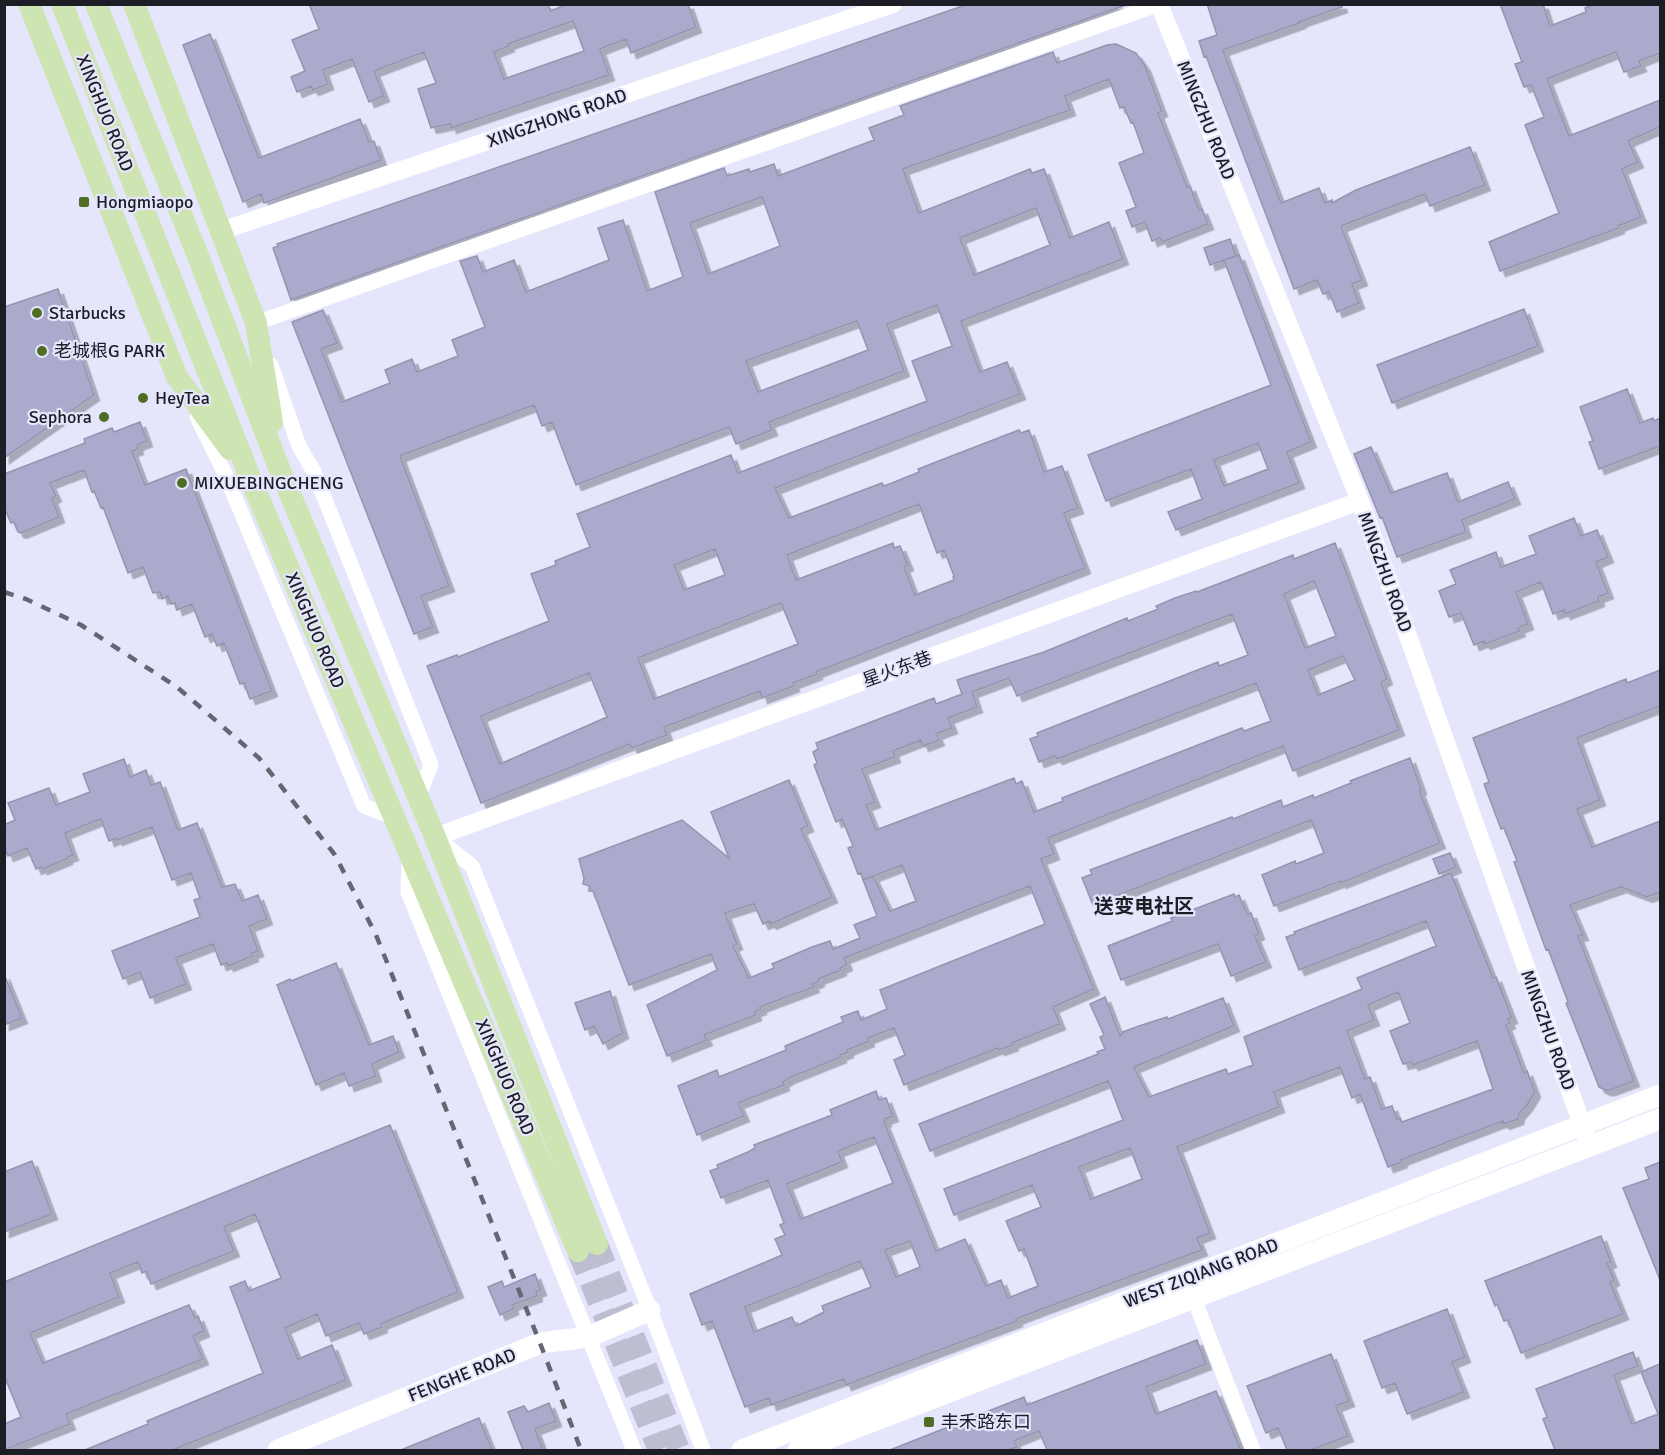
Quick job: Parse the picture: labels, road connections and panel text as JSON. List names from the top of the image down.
{
  "streets": {
    "main road": ["XINGHUO ROAD", "WEST ZIQIANG ROAD", "FENGHE ROAD"],
    "street": ["XINGZHONG ROAD", "MINGZHU ROAD", "星火东巷"]
  },
  "crossings": [
    ["XINGHUO ROAD", "星火东巷"],
    ["MINGZHU ROAD", "星火东巷"],
    ["MINGZHU ROAD", "WEST ZIQIANG ROAD"]
  ],
  "districts": ["送变电社区"],
  "places": {
    "transit": ["Hongmiaopo", "丰禾路东口"],
    "other": [
      "Starbucks",
      "老城根G PARK",
      "HeyTea",
      "Sephora",
      "MIXUEBINGCHENG"
    ]
  }
}
